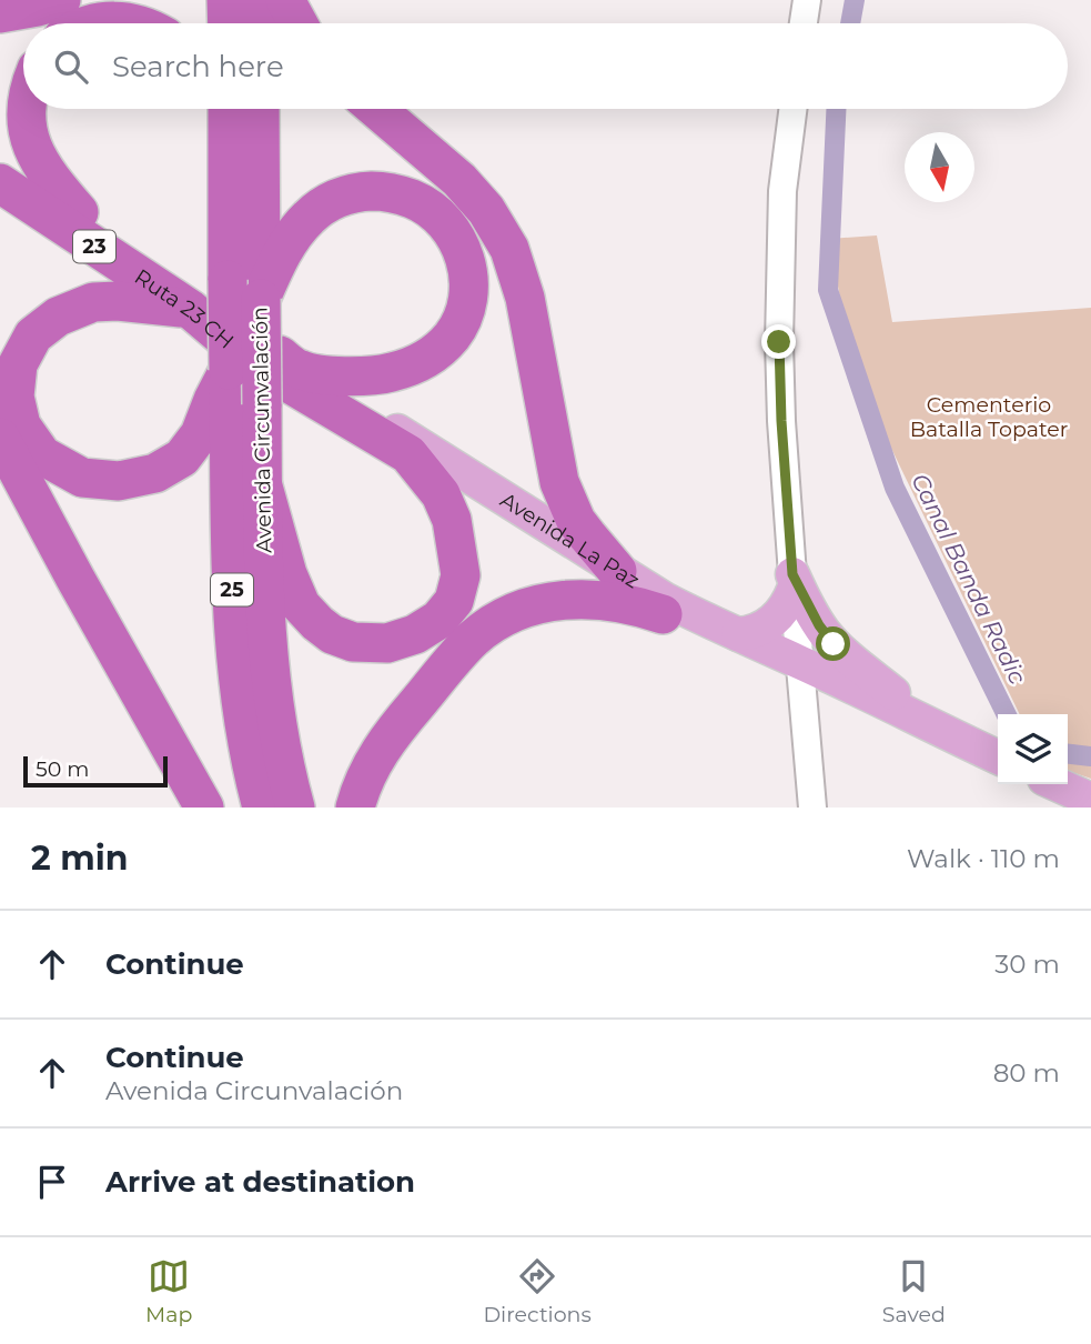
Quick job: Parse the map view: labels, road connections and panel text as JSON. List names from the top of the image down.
{
  "streets": {
    "highway": [
      "23",
      "Ruta 23 CH",
      "Avenida Circunvalación",
      "Avenida La Paz",
      "25"
    ]
  },
  "crossings": [
    ["Ruta 23 CH", "Avenida Circunvalación"],
    ["Ruta 23 CH", "Avenida La Paz"],
    ["Avenida Circunvalación", "Avenida La Paz"]
  ],
  "water": ["Canal Banda Radic"],
  "parks": ["Cementerio Batalla Topater"],
  "scale_bar": "50 m",
  "north": "bottom",
  "page": {
    "search": "Search here",
    "scale": "50 m",
    "heading": ["2 min", "Walk · 110 m"],
    "list": [
      ["Continue", "30 m"],
      ["Continue", "Avenida Circunvalación", "80 m"],
      "Arrive at destination"
    ],
    "nav": ["Map", "Directions", "Saved"]
  }
}
